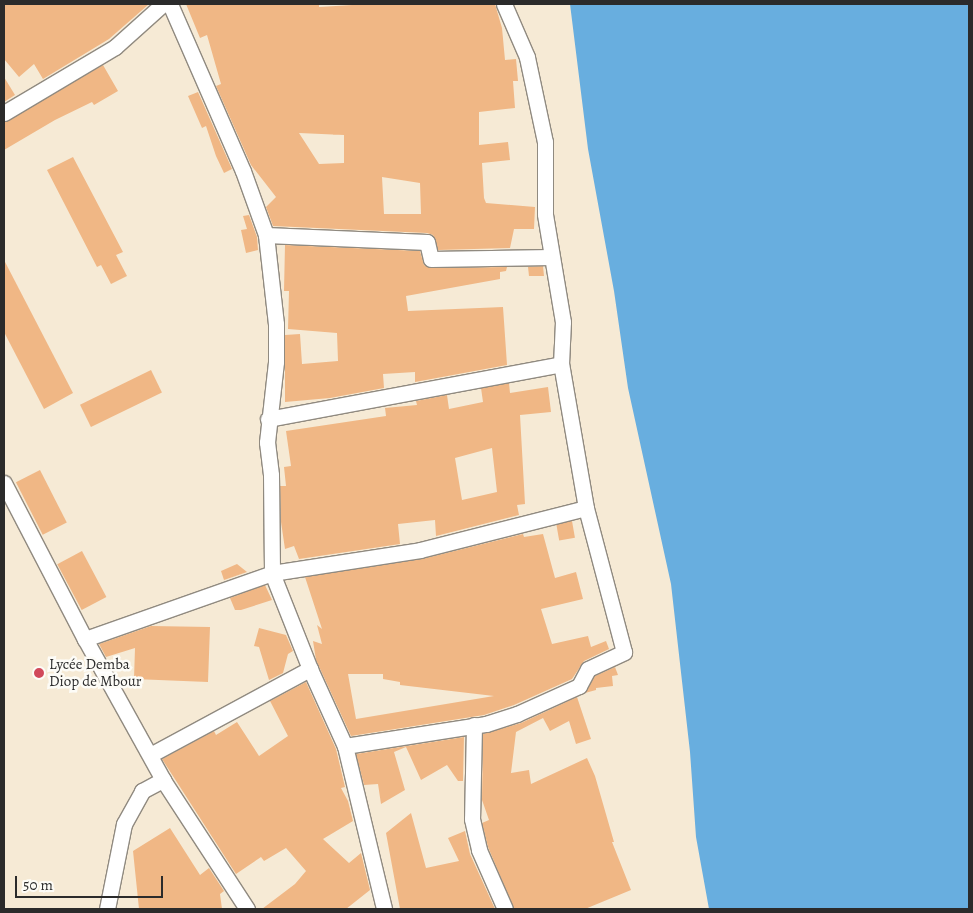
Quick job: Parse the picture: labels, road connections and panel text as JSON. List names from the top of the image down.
{
  "places": ["Lycée Demba Diop de Mbour"],
  "scale_bar": "50 m"
}
